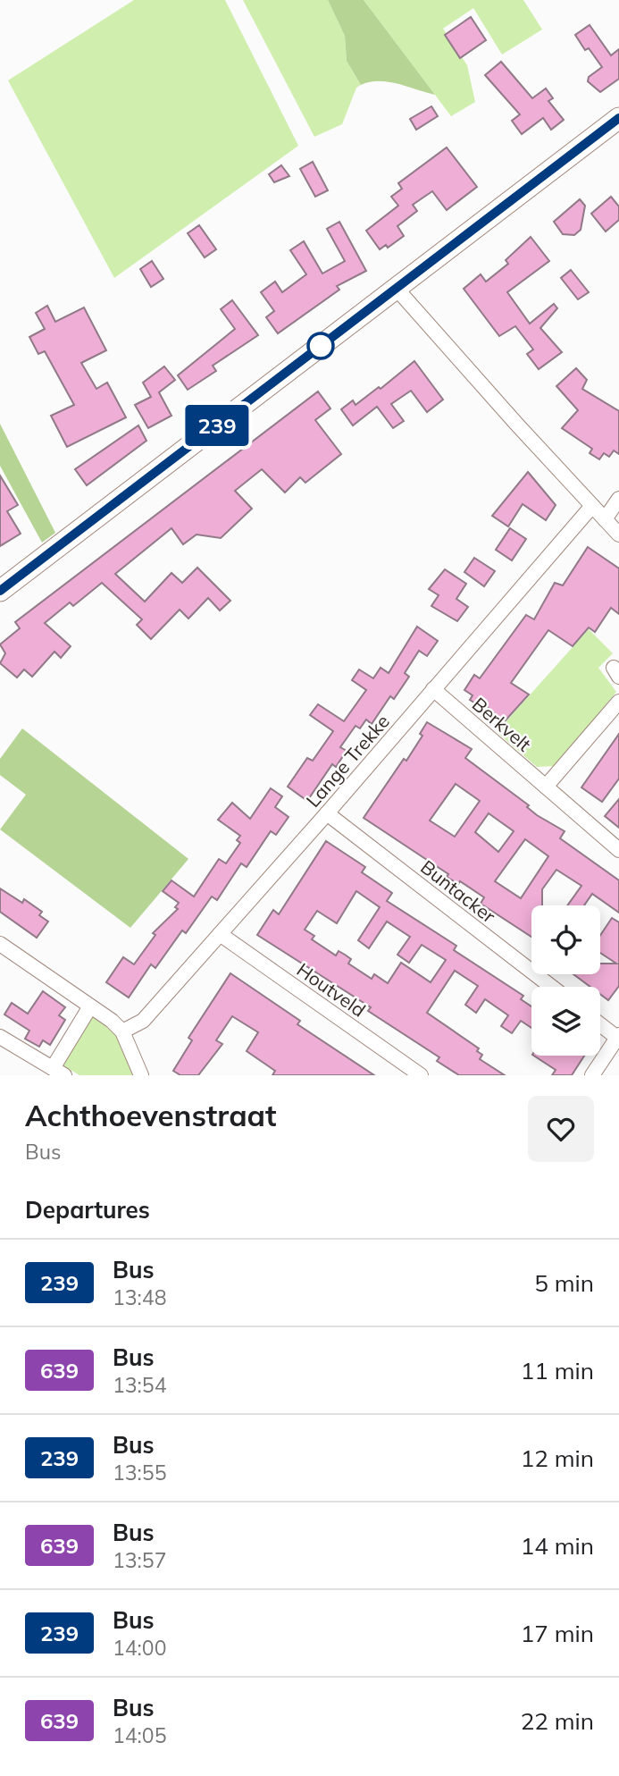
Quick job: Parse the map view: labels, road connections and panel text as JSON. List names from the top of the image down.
{
  "streets": {
    "street": [
      "Berkvelt",
      "Lange Trekke",
      "Buntacker",
      "Houtveld"
    ]
  },
  "crossings": [
    ["Berkvelt", "Lange Trekke"],
    ["Lange Trekke", "Buntacker"],
    ["Lange Trekke", "Houtveld"]
  ],
  "lines": ["bus line 239"],
  "page": {
    "on_map": "239",
    "heading": [
      ["Achthoevenstraat", "Bus"],
      "Departures"
    ],
    "list": [
      {
        "mark": "239",
        "name": "Bus",
        "note": "13:48",
        "value": "5 min"
      },
      {
        "mark": "639",
        "name": "Bus",
        "note": "13:54",
        "value": "11 min"
      },
      {
        "mark": "239",
        "name": "Bus",
        "note": "13:55",
        "value": "12 min"
      },
      {
        "mark": "639",
        "name": "Bus",
        "note": "13:57",
        "value": "14 min"
      },
      {
        "mark": "239",
        "name": "Bus",
        "note": "14:00",
        "value": "17 min"
      },
      {
        "mark": "639",
        "name": "Bus",
        "note": "14:05",
        "value": "22 min"
      }
    ]
  }
}
